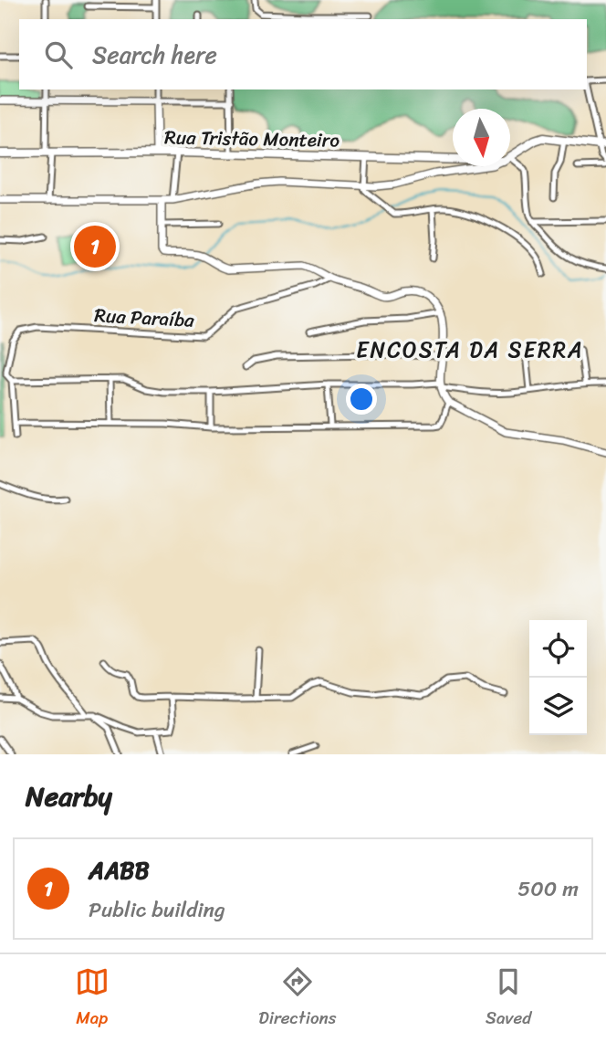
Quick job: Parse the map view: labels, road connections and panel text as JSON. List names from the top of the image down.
{
  "streets": {
    "main road": ["Rua Tristão Monteiro"],
    "street": ["Rua Paraíba"]
  },
  "districts": ["ENCOSTA DA SERRA"],
  "north": "bottom",
  "page": {
    "search": "Search here",
    "pins": "1",
    "heading": "Nearby",
    "list": [
      {
        "mark": "1",
        "name": "AABB",
        "note": "Public building",
        "value": "500 m"
      }
    ],
    "nav": ["Map", "Directions", "Saved"]
  }
}
